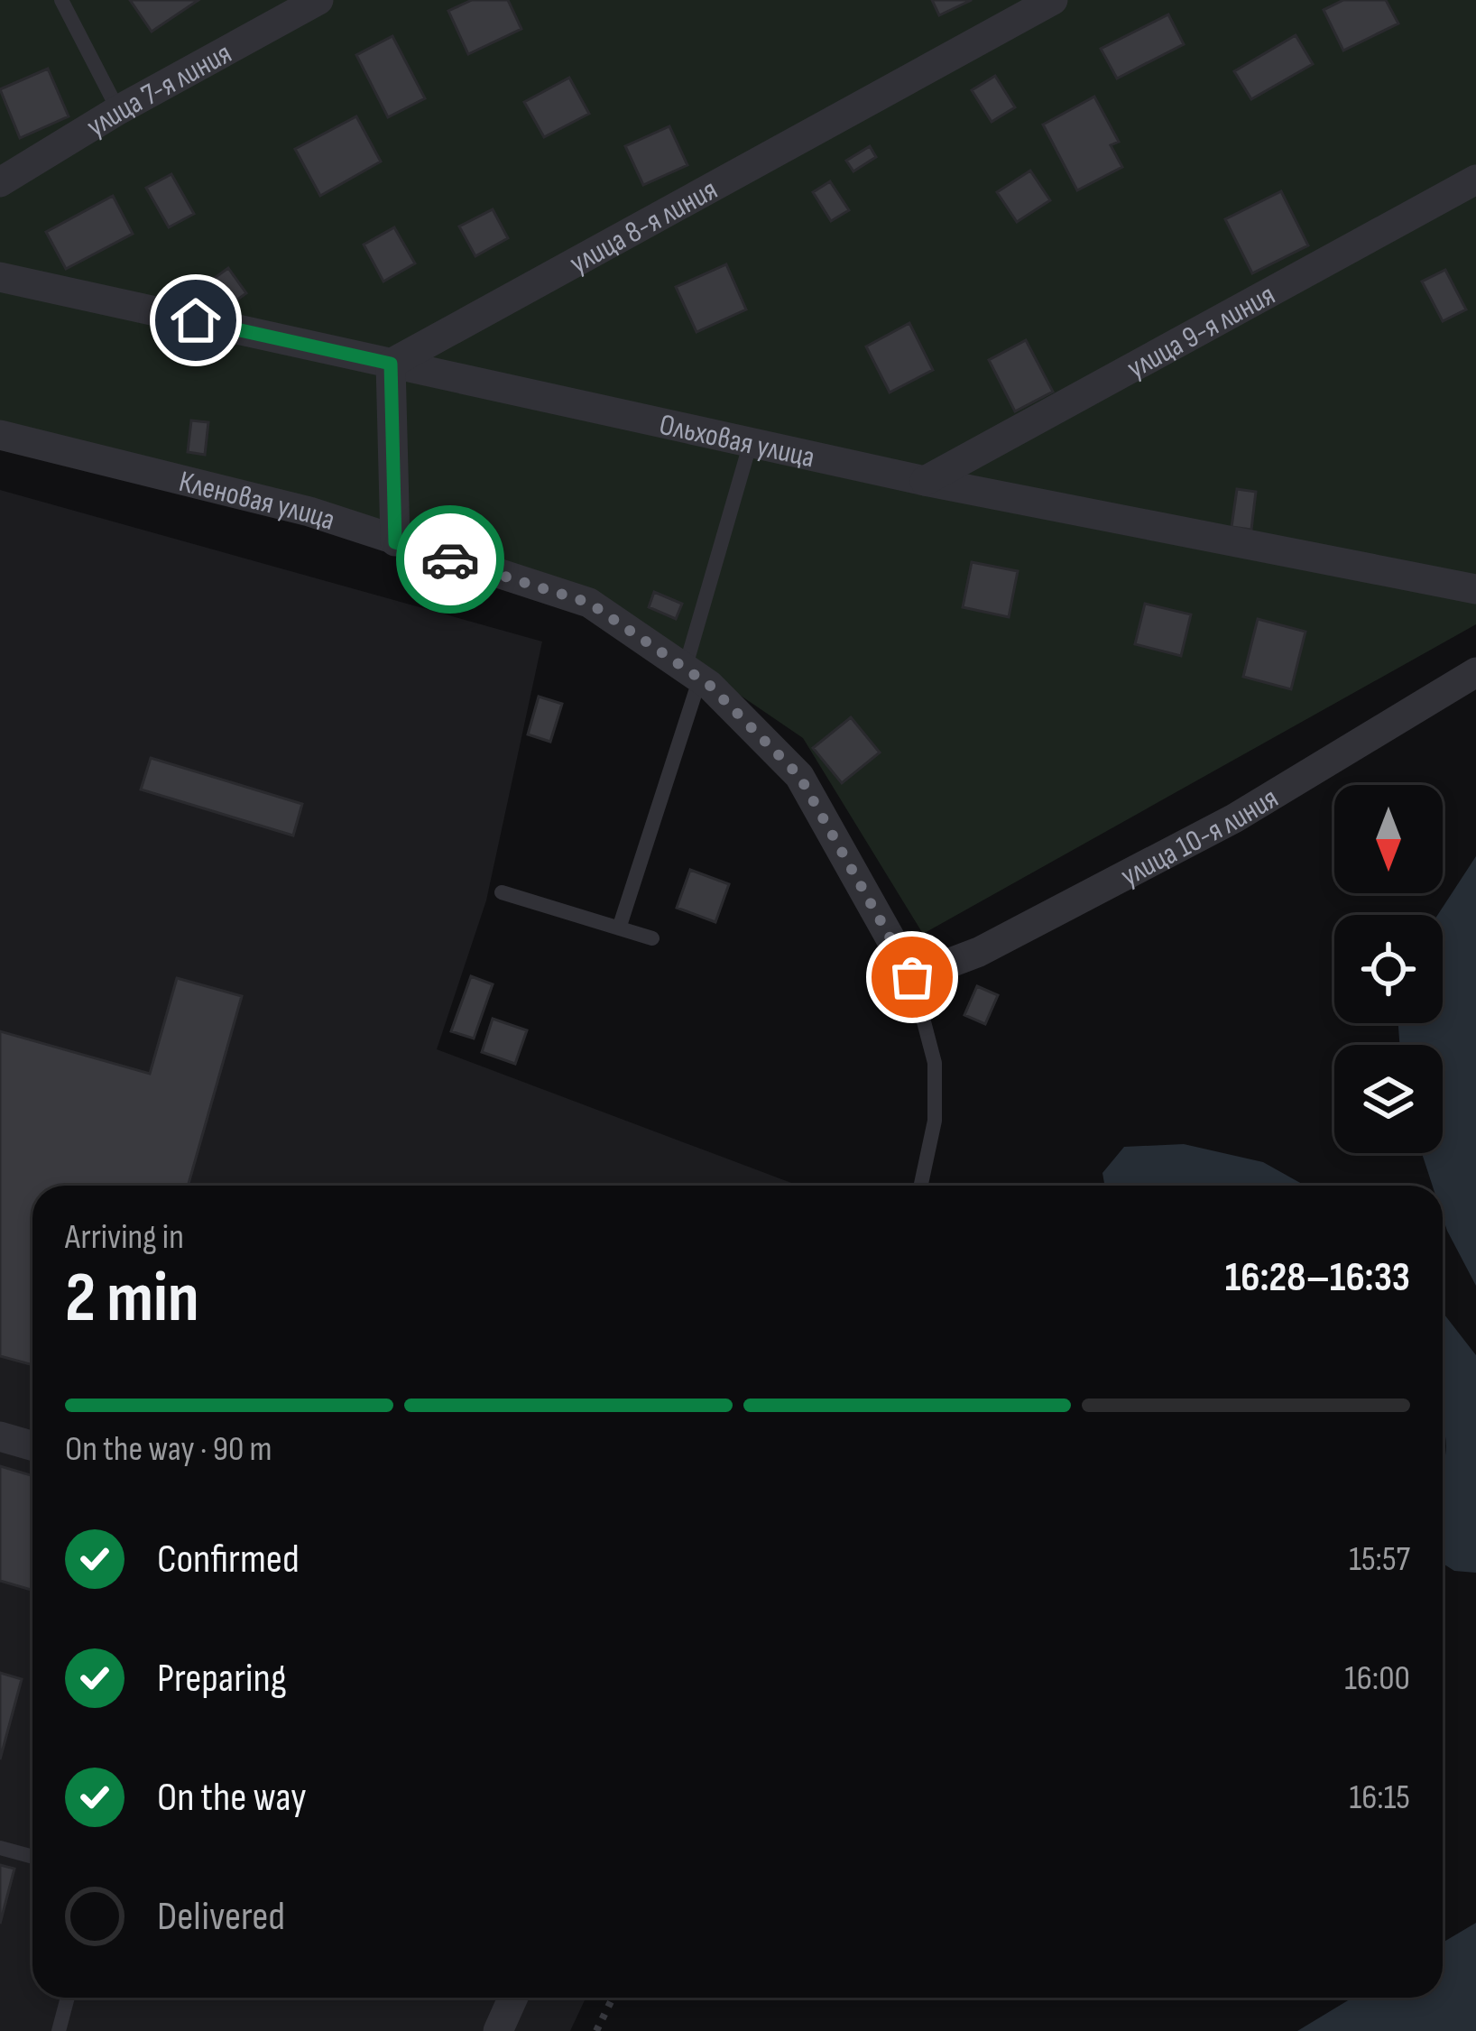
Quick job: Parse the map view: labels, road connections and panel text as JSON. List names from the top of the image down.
{
  "streets": {
    "street": [
      "улица 7-я линия",
      "улица 8-я линия",
      "улица 9-я линия",
      "Ольховая улица",
      "Кленовая улица",
      "улица 10-я линия"
    ]
  },
  "crossings": [
    ["улица 8-я линия", "Ольховая улица"],
    ["улица 9-я линия", "Ольховая улица"],
    ["Кленовая улица", "улица 10-я линия"]
  ],
  "north": "bottom",
  "page": {
    "heading": ["2 min", "Arriving in", "16:28–16:33"],
    "bar": "On the way · 90 m",
    "list": [
      ["Confirmed", "15:57"],
      ["Preparing", "16:00"],
      ["On the way", "16:15"],
      "Delivered"
    ]
  }
}
